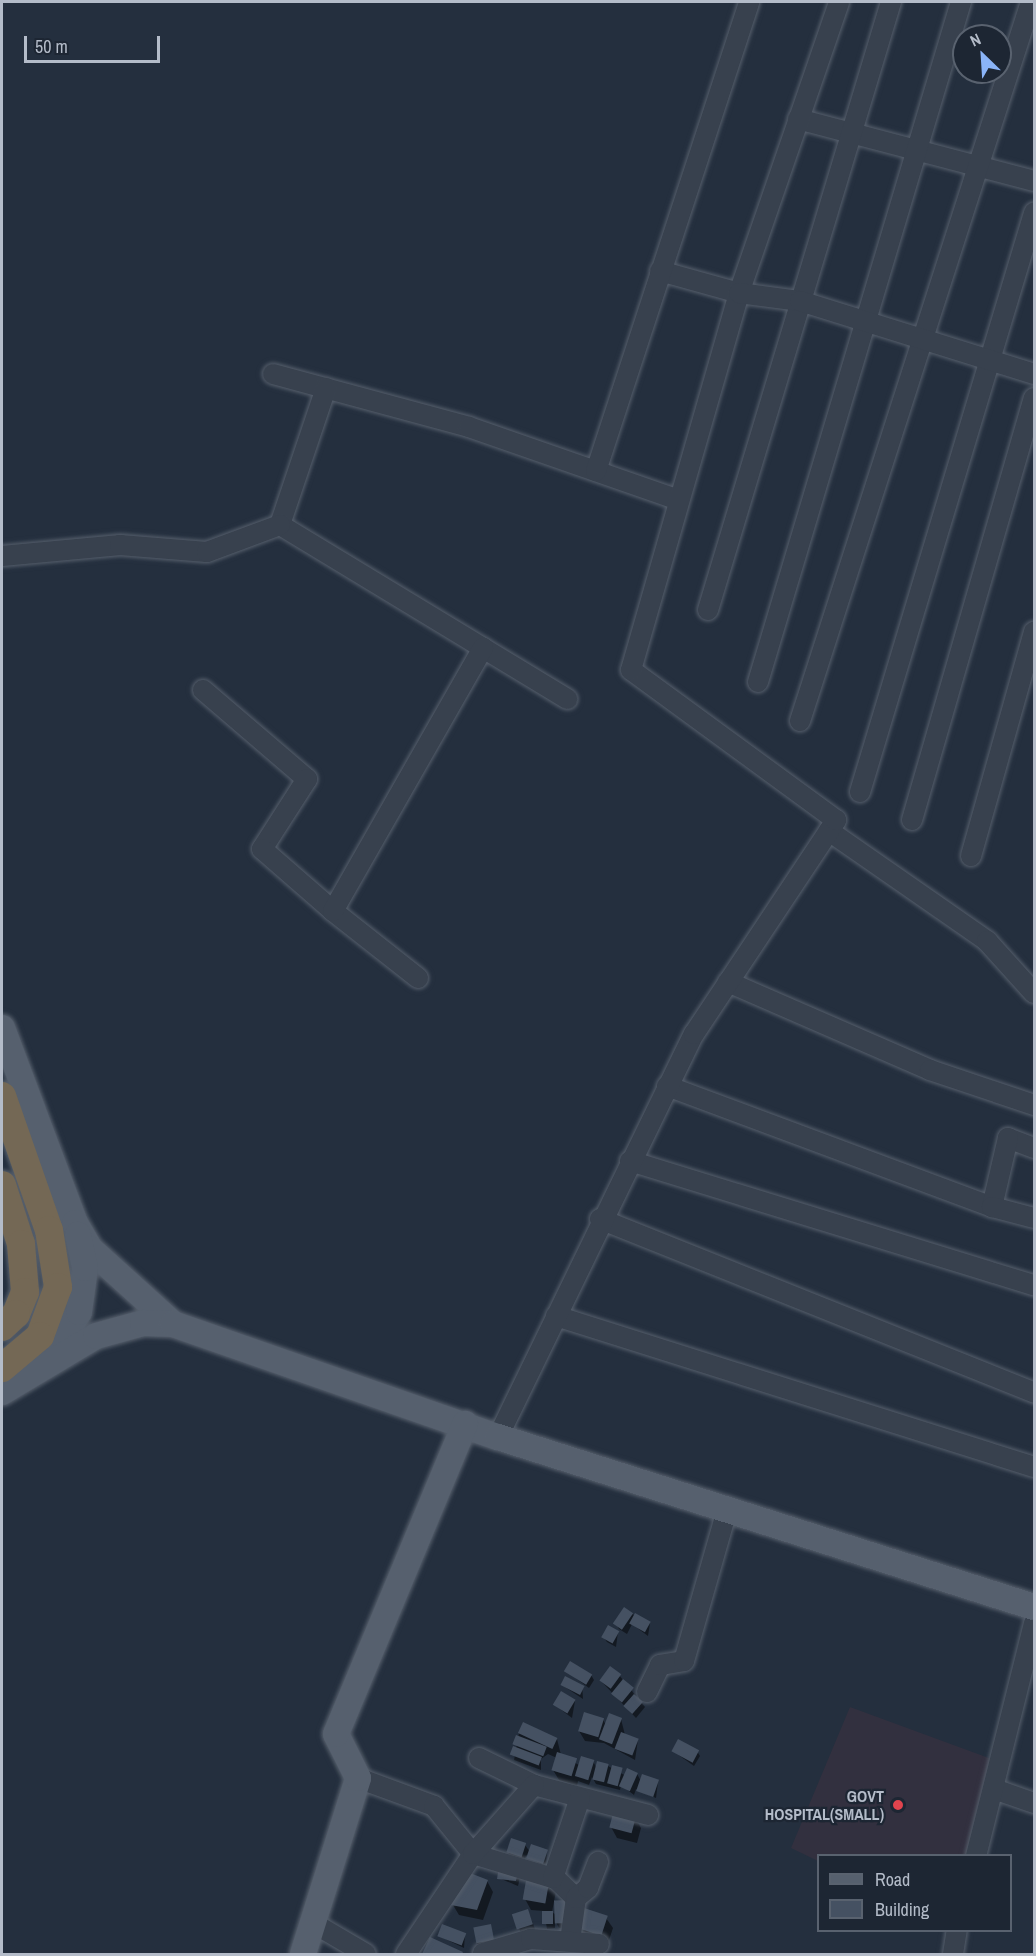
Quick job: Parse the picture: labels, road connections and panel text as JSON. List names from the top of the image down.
{
  "places": ["GOVT HOSPITAL(SMALL)"],
  "legend": ["Road", "Building"],
  "scale_bar": "50 m",
  "north": "top left"
}
